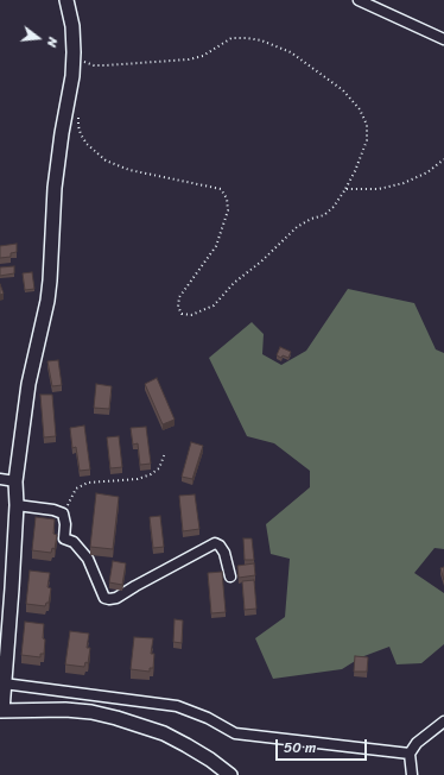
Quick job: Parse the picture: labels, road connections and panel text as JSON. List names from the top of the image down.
{
  "scale_bar": "50 m",
  "north": "right"
}
